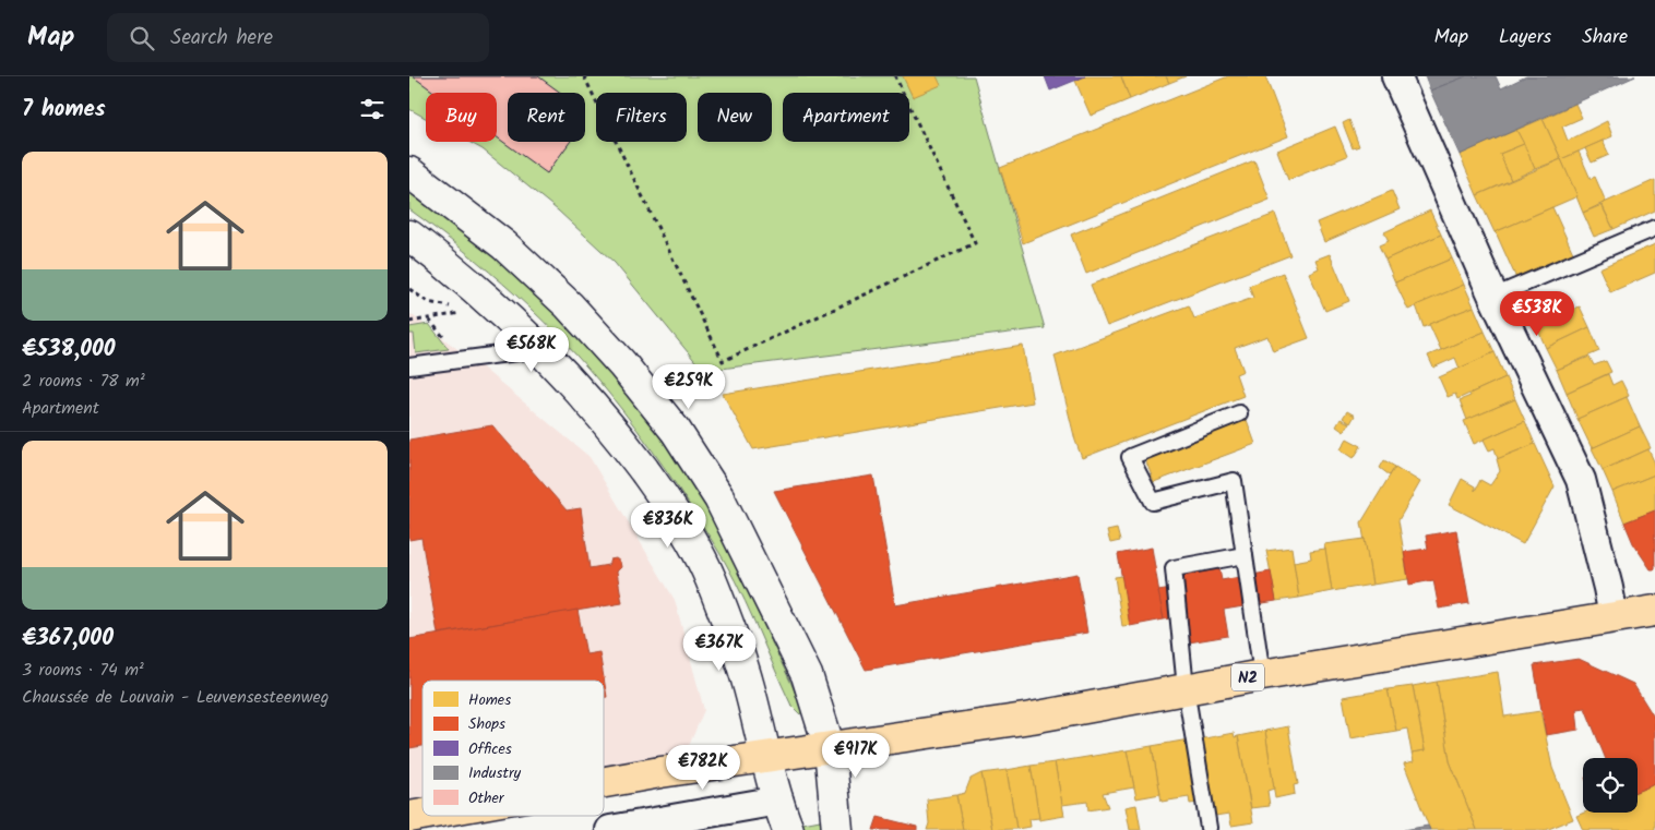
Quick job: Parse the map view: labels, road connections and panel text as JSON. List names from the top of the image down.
{
  "streets": {
    "main road": ["N2"]
  },
  "legend": [
    "Homes",
    "Shops",
    "Offices",
    "Industry",
    "Other"
  ],
  "page": {
    "header": "Map",
    "search": "Search here",
    "nav": ["Map", "Layers", "Share"],
    "heading": "7 homes",
    "chip": [
      "Buy",
      "Rent",
      "Filters",
      "New",
      "Apartment"
    ],
    "list": [
      {
        "name": "€538,000",
        "note": "2 rooms · 78 m² · Apartment"
      },
      {
        "name": "€367,000",
        "note": "3 rooms · 74 m² · Chaussée de Louvain - Leuvensesteenweg"
      }
    ],
    "price": [
      "€538K",
      "€568K",
      "€259K",
      "€836K",
      "€367K",
      "€917K",
      "€782K"
    ]
  }
}
